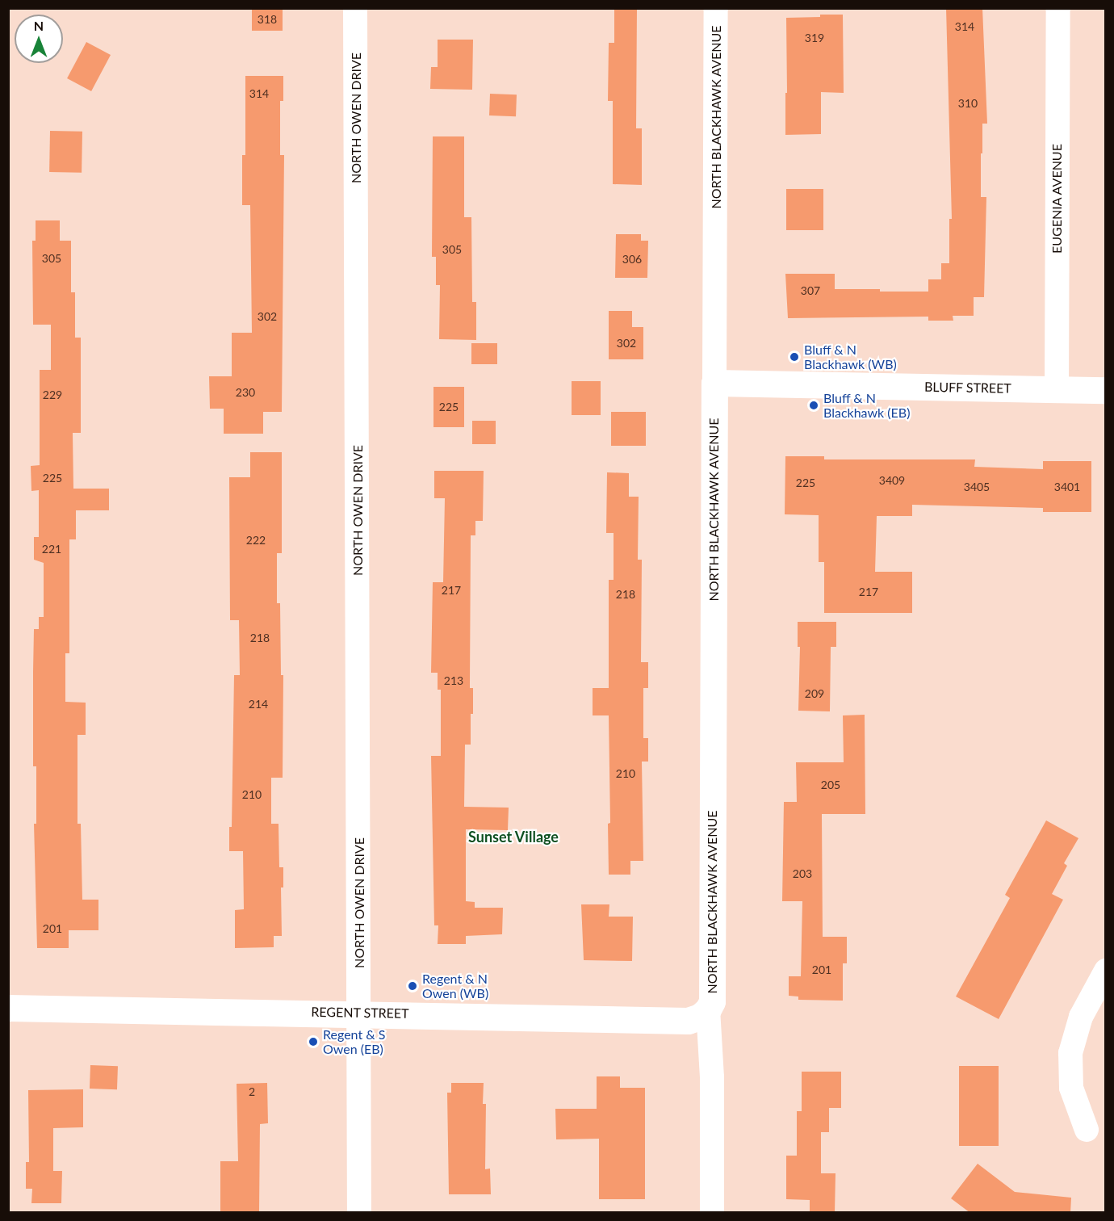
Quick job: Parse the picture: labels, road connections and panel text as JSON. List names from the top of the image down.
{
  "streets": {
    "street": [
      "NORTH BLACKHAWK AVENUE",
      "NORTH OWEN DRIVE",
      "EUGENIA AVENUE",
      "BLUFF STREET",
      "REGENT STREET"
    ]
  },
  "crossings": [
    ["NORTH BLACKHAWK AVENUE", "BLUFF STREET"],
    ["NORTH BLACKHAWK AVENUE", "REGENT STREET"],
    ["NORTH OWEN DRIVE", "REGENT STREET"],
    ["EUGENIA AVENUE", "BLUFF STREET"]
  ],
  "districts": ["Sunset Village"],
  "places": [
    "Bluff & N Blackhawk (WB)",
    "Bluff & N Blackhawk (EB)",
    "Regent & N Owen (WB)",
    "Regent & S Owen (EB)"
  ],
  "house_numbers": [
    "318",
    "314",
    "319",
    "314",
    "310",
    "305",
    "305",
    "306",
    "307",
    "302",
    "302",
    "230",
    "229",
    "225",
    "225",
    "3409",
    "225",
    "3405",
    "3401",
    "222",
    "221",
    "217",
    "217",
    "218",
    "218",
    "213",
    "209",
    "214",
    "210",
    "205",
    "210",
    "203",
    "201",
    "201",
    "2"
  ],
  "north": "top"
}
